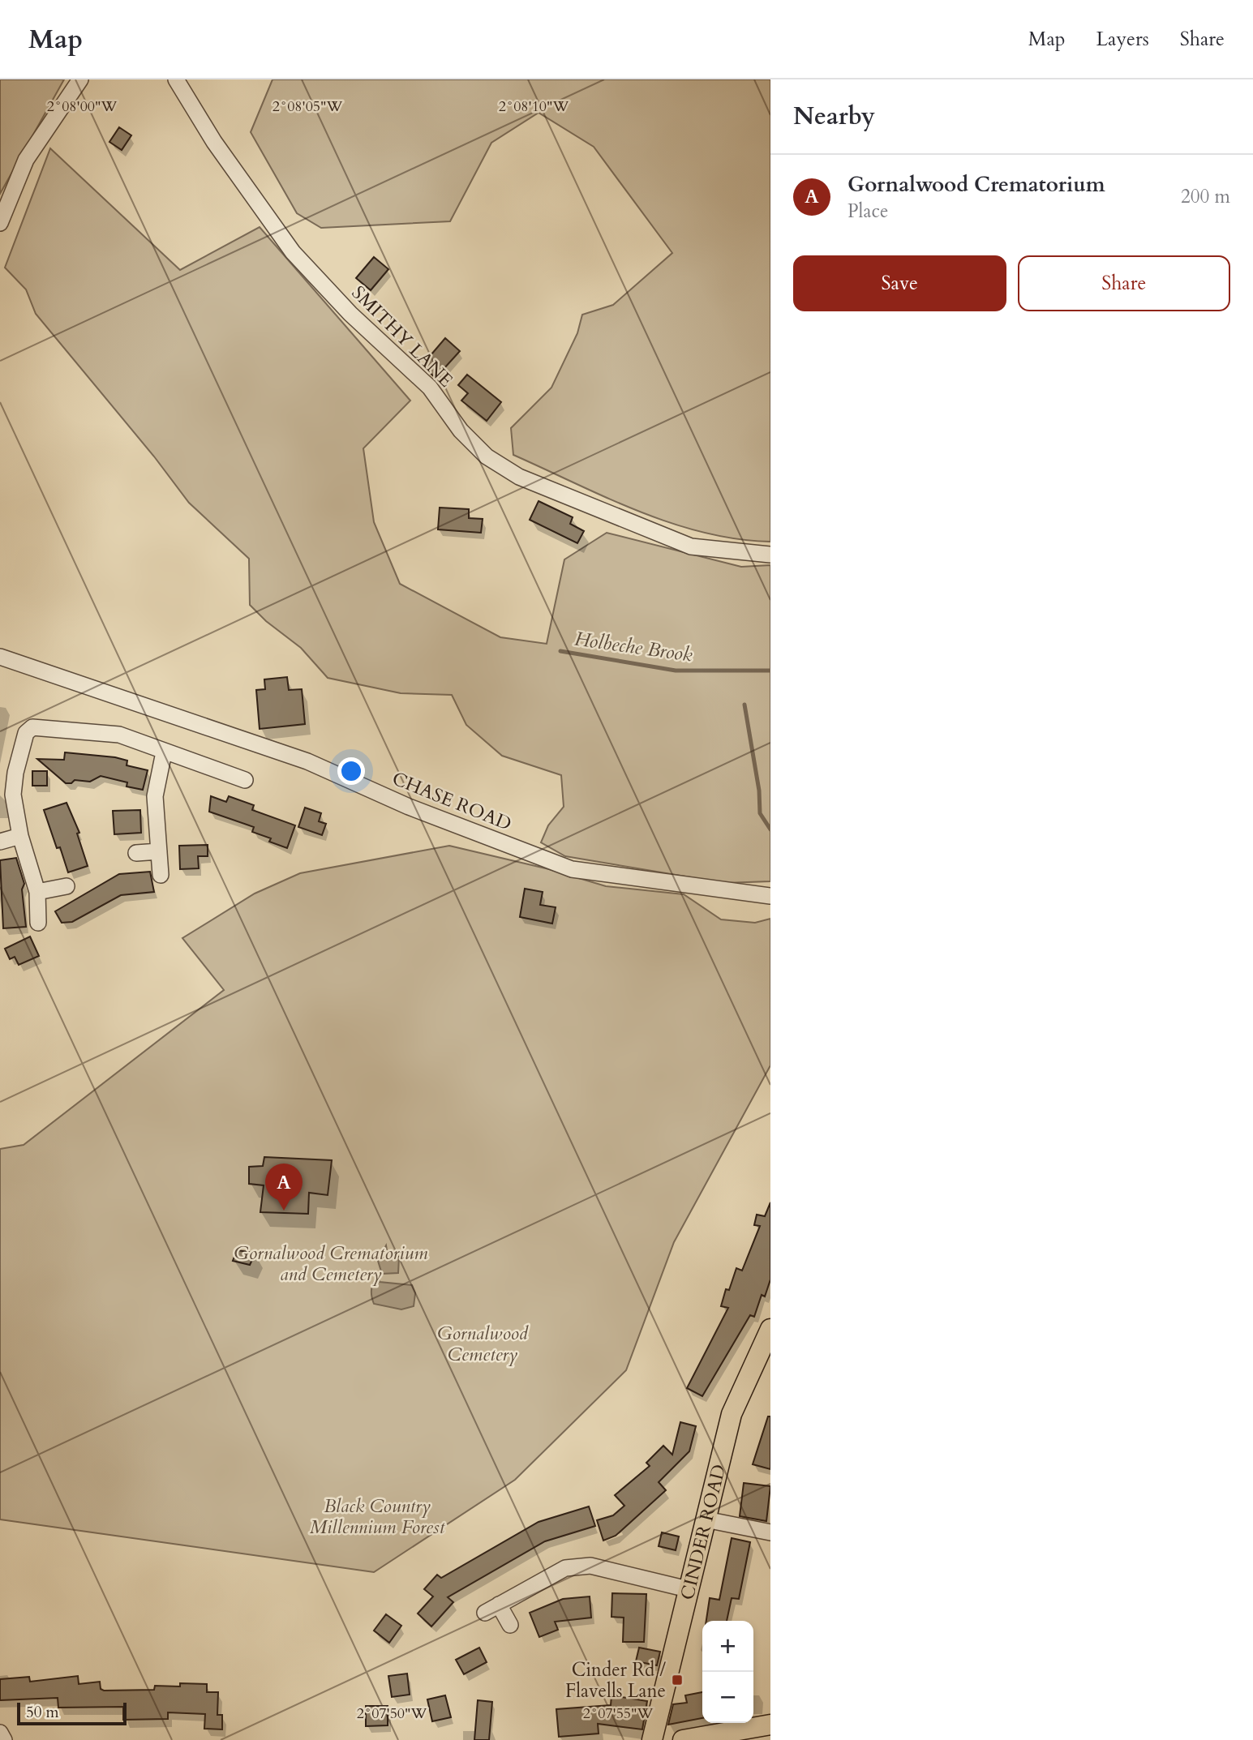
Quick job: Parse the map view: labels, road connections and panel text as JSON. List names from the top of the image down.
{
  "streets": {
    "main road": ["CINDER ROAD"],
    "street": ["SMITHY LANE", "CHASE ROAD"]
  },
  "water": ["Holbeche Brook"],
  "parks": ["Gornalwood Crematorium and Cemetery", "Gornalwood Cemetery", "Black Country Millennium Forest"],
  "places": {
    "transit": ["Cinder Rd / Flavells Lane"]
  },
  "scale_bar": "50 m",
  "page": {
    "header": "Map",
    "nav": ["Map", "Layers", "Share"],
    "heading": "Nearby",
    "list": [
      {
        "mark": "A",
        "name": "Gornalwood Crematorium",
        "note": "Place",
        "value": "200 m"
      }
    ],
    "buttons": ["Save", "Share"],
    "pins": "A",
    "map_buttons": ["+", "−"],
    "scale": "50 m"
  },
  "coordinates": [
    "2°08'00\"W",
    "2°08'05\"W",
    "2°08'10\"W",
    "2°07'50\"W",
    "2°07'55\"W"
  ]
}
